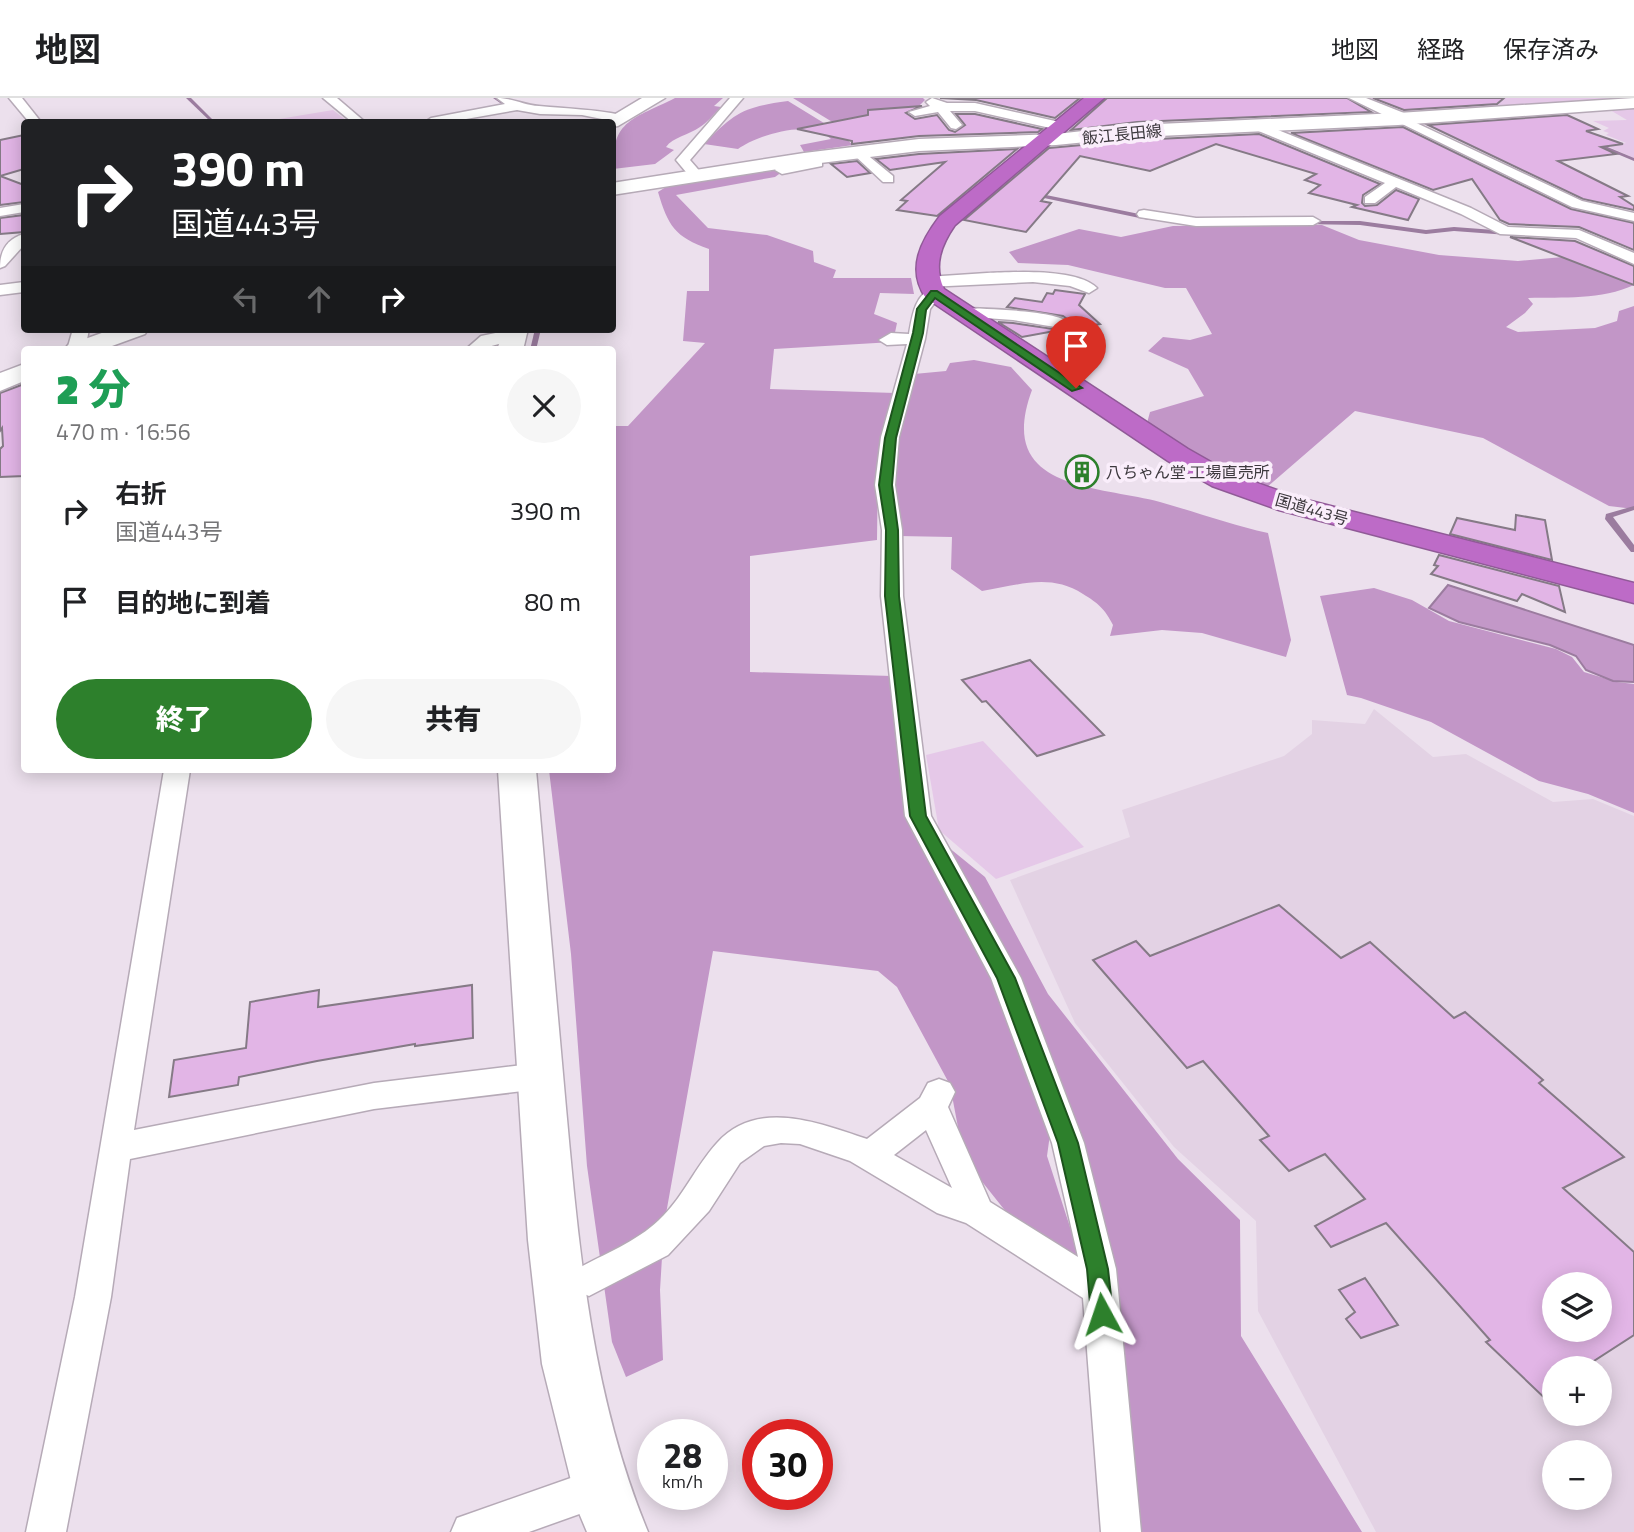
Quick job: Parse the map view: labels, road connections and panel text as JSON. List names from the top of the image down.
{
  "streets": {
    "highway": ["国道443号"],
    "main road": ["飯江長田線"]
  },
  "places": {
    "building": ["八ちゃん堂 工場直売所"]
  },
  "page": {
    "header": "地図",
    "nav": ["地図", "経路", "保存済み"],
    "turn": ["390 m", "国道443号"],
    "heading": ["2 分", "470 m · 16:56"],
    "list": [
      {
        "name": "右折",
        "note": "国道443号",
        "value": "390 m"
      },
      {
        "name": "目的地に到着",
        "value": "80 m"
      }
    ],
    "buttons": ["終了", "共有"],
    "map_buttons": ["+", "−"],
    "speed": "28 km/h",
    "limit": "30"
  }
}
